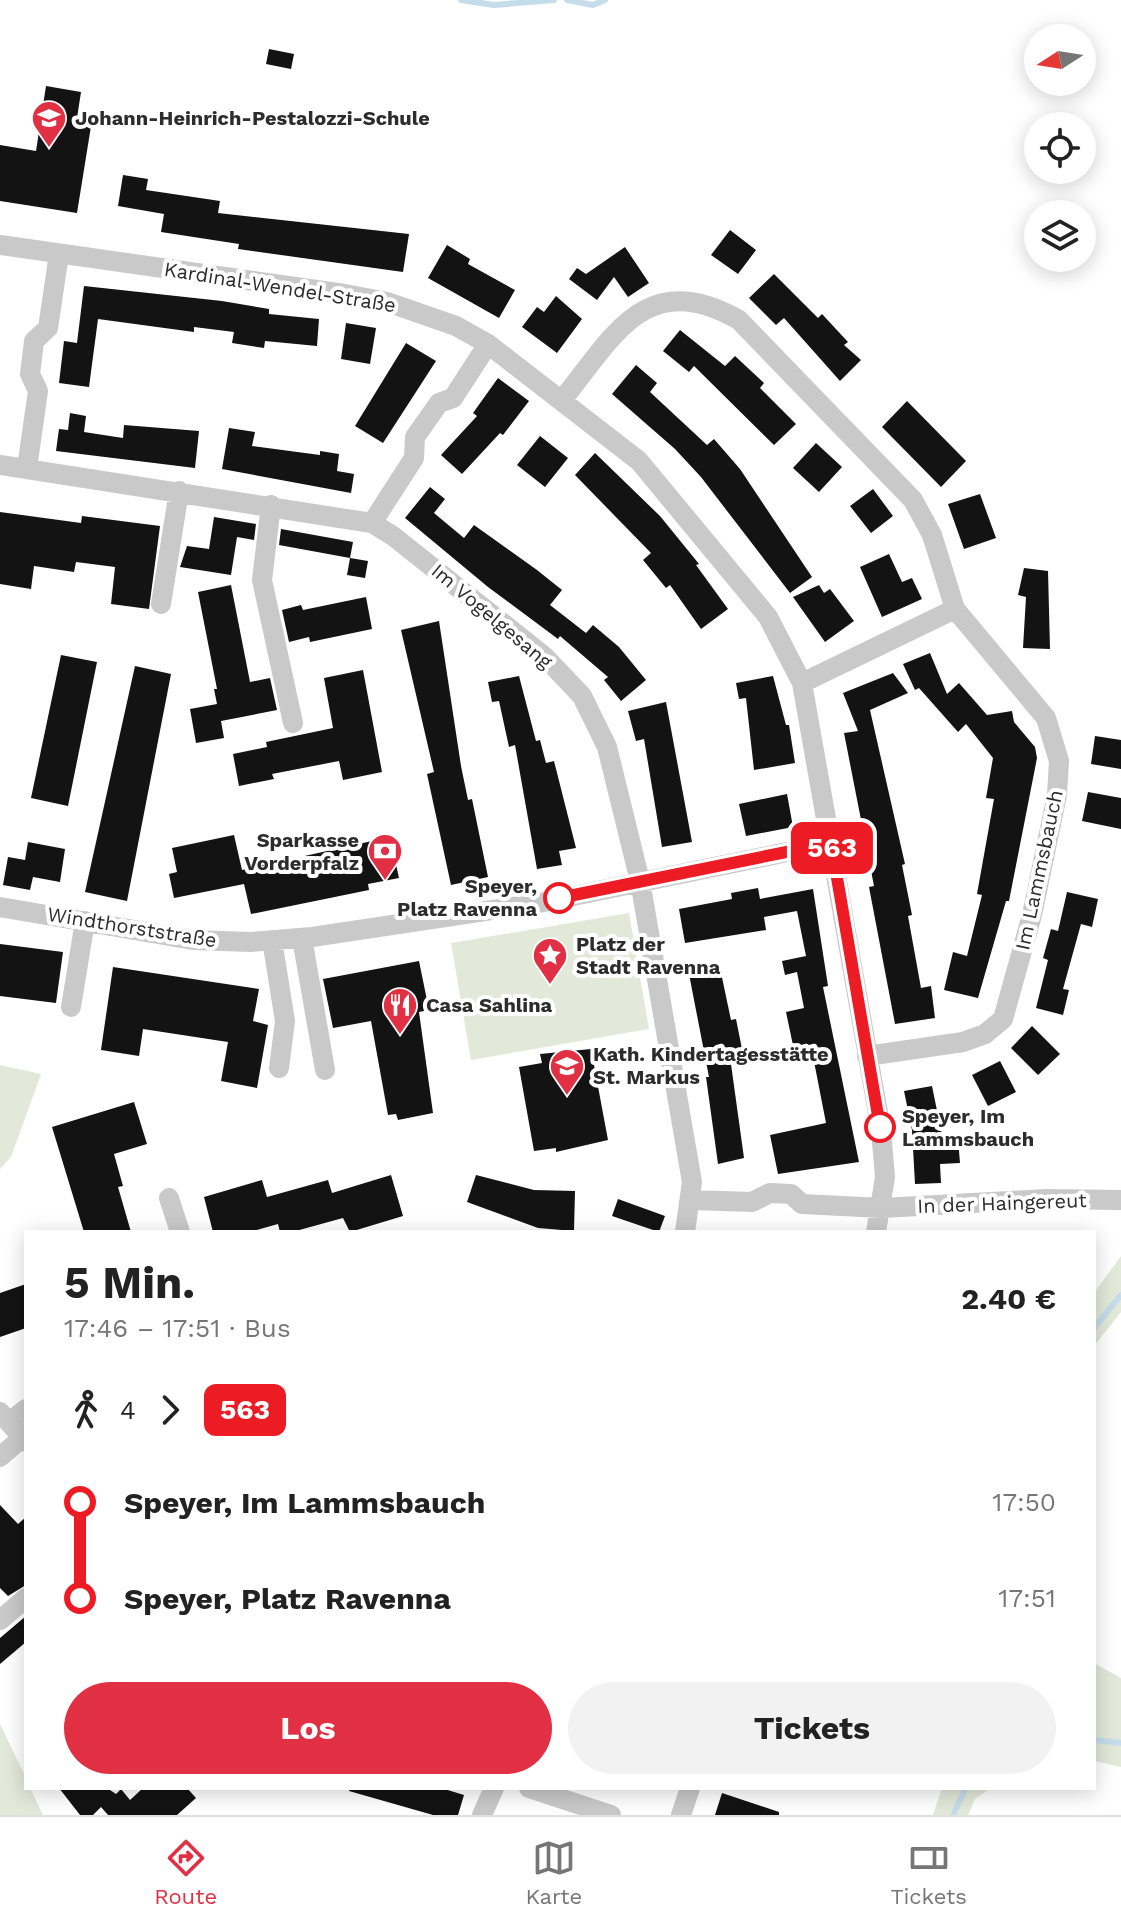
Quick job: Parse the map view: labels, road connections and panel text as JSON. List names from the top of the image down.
{
  "streets": {
    "street": [
      "Kardinal-Wendel-Straße",
      "Im Vogelgesang",
      "Im Lammsbauch",
      "Windthorststraße",
      "In der Haingereut"
    ]
  },
  "crossings": [
    ["Kardinal-Wendel-Straße", "Im Lammsbauch"],
    ["Kardinal-Wendel-Straße", "Windthorststraße"],
    ["Kardinal-Wendel-Straße", "In der Haingereut"],
    ["Im Vogelgesang", "Windthorststraße"],
    ["Im Vogelgesang", "In der Haingereut"]
  ],
  "places": {
    "school or university": ["Johann-Heinrich-Pestalozzi-Schule", "Kath. Kindertagesstätte St. Markus"],
    "bank": ["Sparkasse Vorderpfalz"],
    "other": ["Speyer, Platz Ravenna", "Speyer, Im Lammsbauch"],
    "place": ["Platz der Stadt Ravenna"],
    "restaurant": ["Casa Sahlina"]
  },
  "lines": ["bus line 563"],
  "north": "left",
  "page": {
    "on_map": "563",
    "heading": ["5 Min.", "17:46 – 17:51 · Bus", "2.40 €"],
    "legs": ["4", "563"],
    "list": [
      {
        "name": "Speyer, Im Lammsbauch",
        "value": "17:50"
      },
      {
        "name": "Speyer, Platz Ravenna",
        "value": "17:51"
      }
    ],
    "buttons": ["Los", "Tickets"],
    "tabs": ["Route", "Karte", "Tickets"]
  }
}
